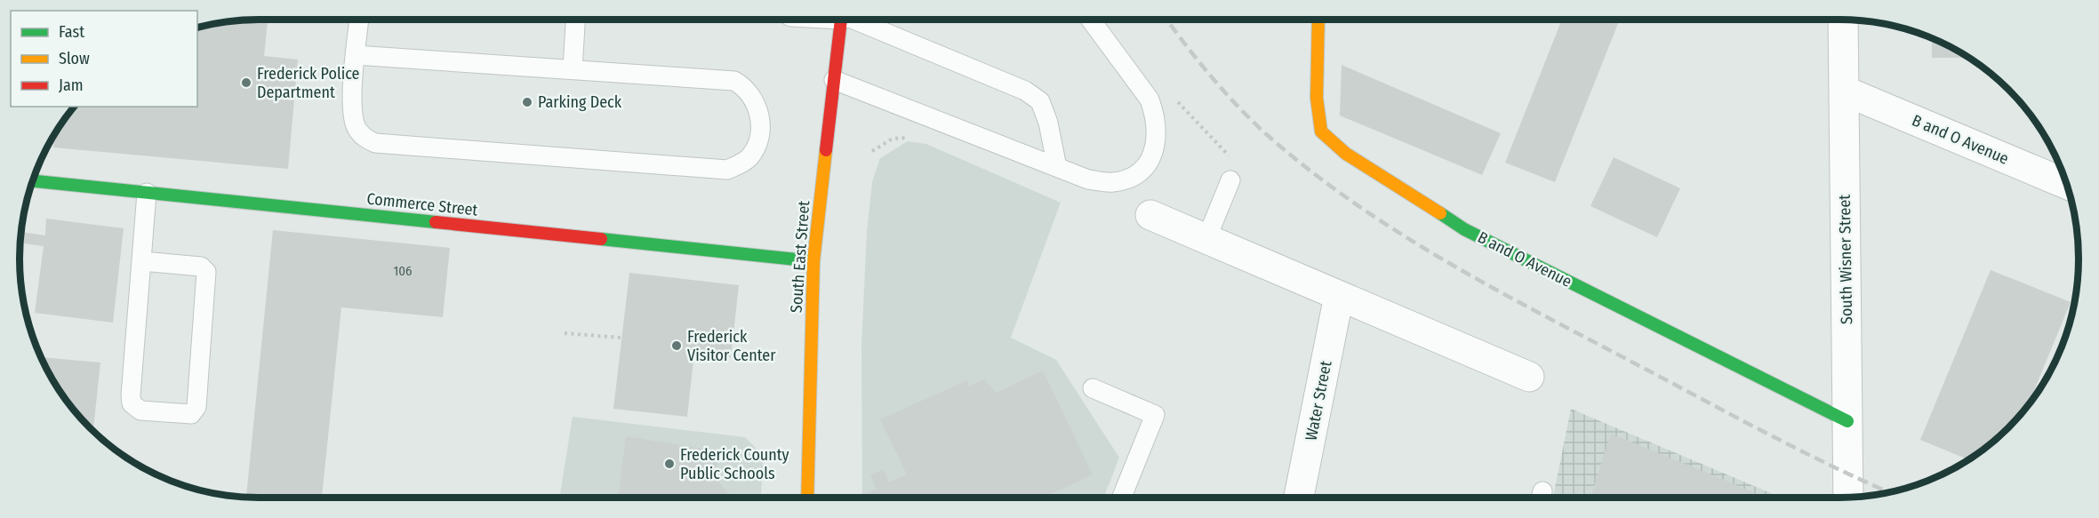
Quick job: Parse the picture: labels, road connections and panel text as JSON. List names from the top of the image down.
{
  "streets": {
    "street": [
      "B and O Avenue",
      "Commerce Street",
      "South East Street",
      "South Wisner Street",
      "Water Street"
    ]
  },
  "crossings": [
    ["B and O Avenue", "South Wisner Street"],
    ["Commerce Street", "South East Street"]
  ],
  "places": [
    "Frederick Police Department",
    "Parking Deck",
    "Frederick Visitor Center",
    "Frederick County Public Schools"
  ],
  "house_numbers": ["106"],
  "legend": ["Fast", "Slow", "Jam"]
}
